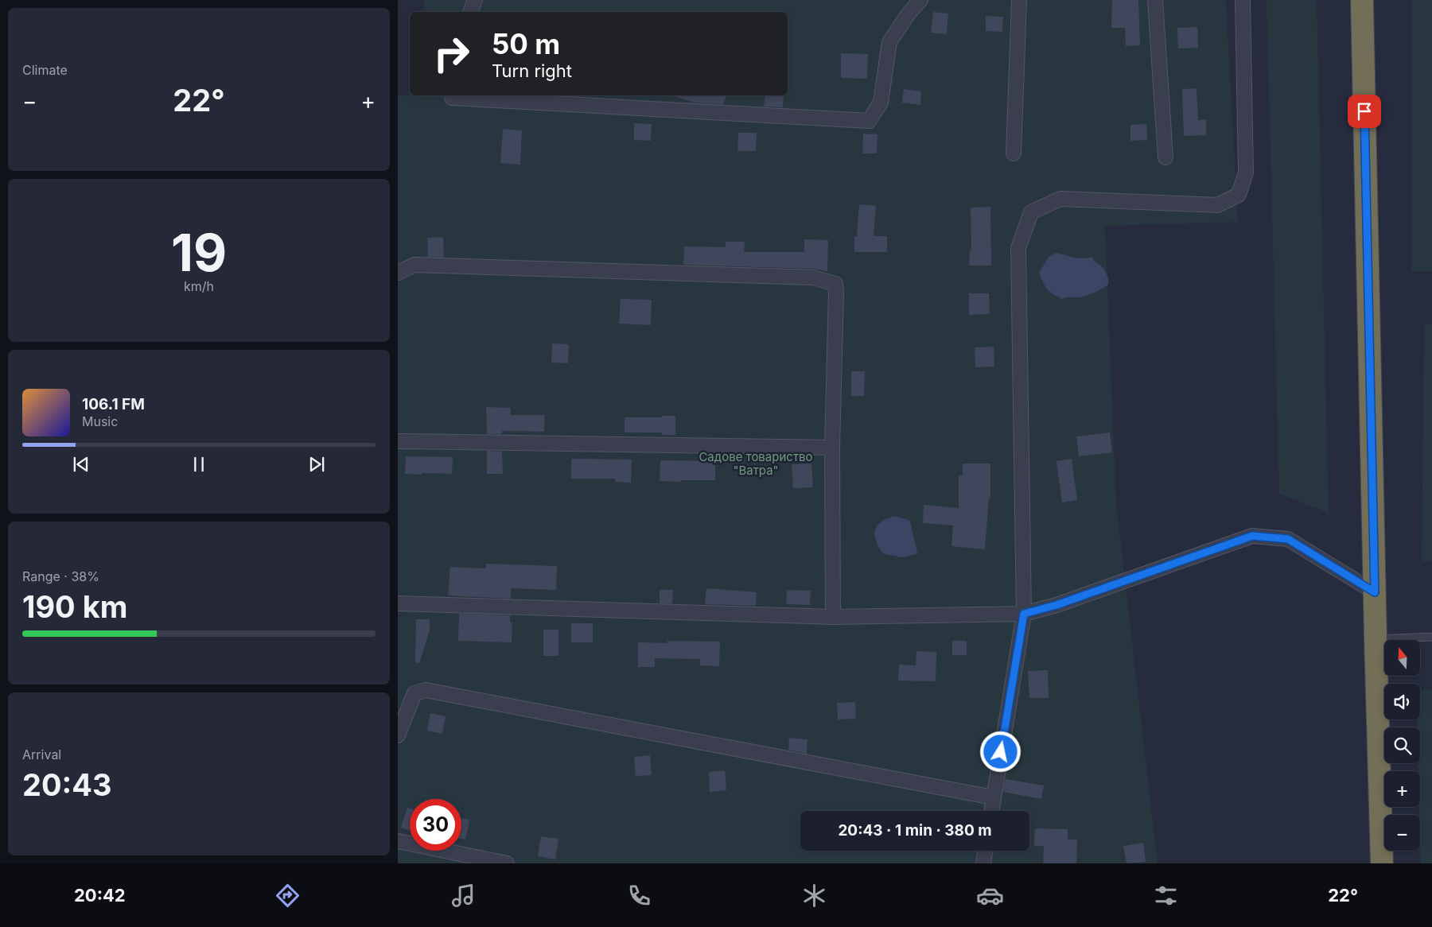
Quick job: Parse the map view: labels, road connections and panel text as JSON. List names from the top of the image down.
{
  "parks": ["Садове товариство \"Ватра\""],
  "north": "top",
  "page": {
    "tile": [
      "Climate",
      ["19", "km/h"],
      ["Range · 38%", "190 km"],
      ["Arrival", "20:43"]
    ],
    "turn": ["50 m", "Turn right"],
    "heat": ["−", "22°", "+"],
    "song": ["106.1 FM", "Music"],
    "map_buttons": ["+", "−"],
    "limit": "30",
    "trip": "20:43 · 1 min · 380 m",
    "tabs": ["20:42", "22°"]
  }
}
